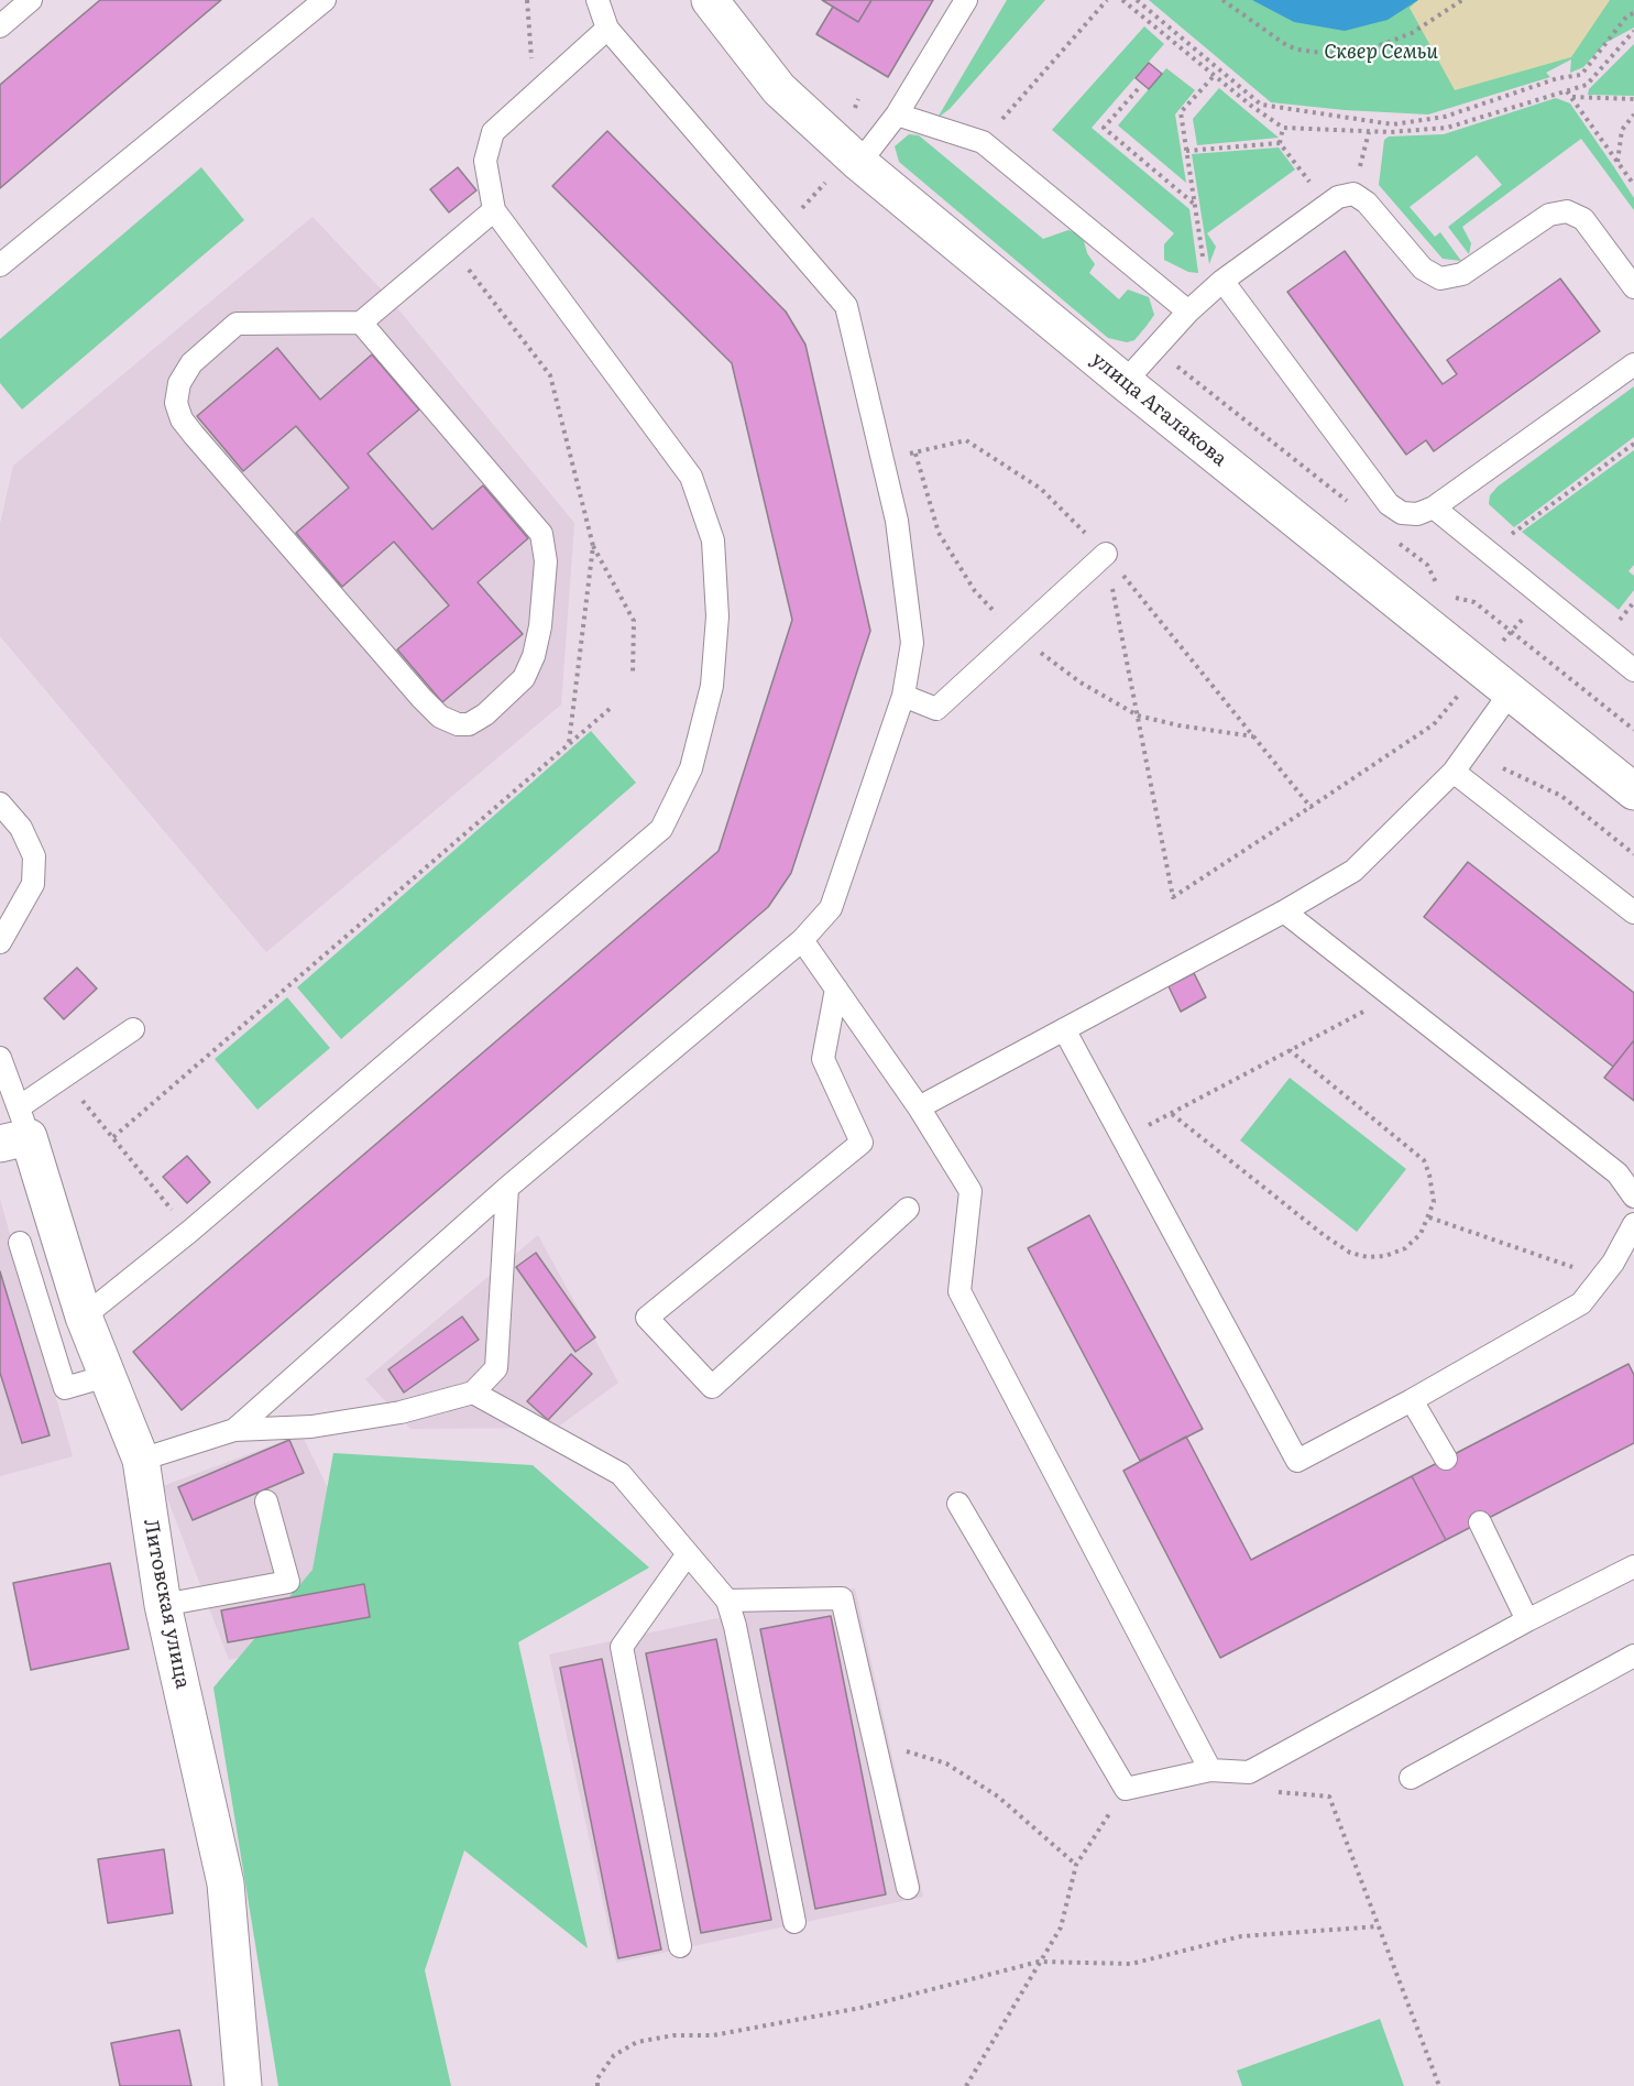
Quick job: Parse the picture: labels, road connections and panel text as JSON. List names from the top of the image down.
{
  "streets": {
    "street": ["улица Агалакова", "Литовская улица"]
  },
  "parks": ["Сквер Семьи"]
}
